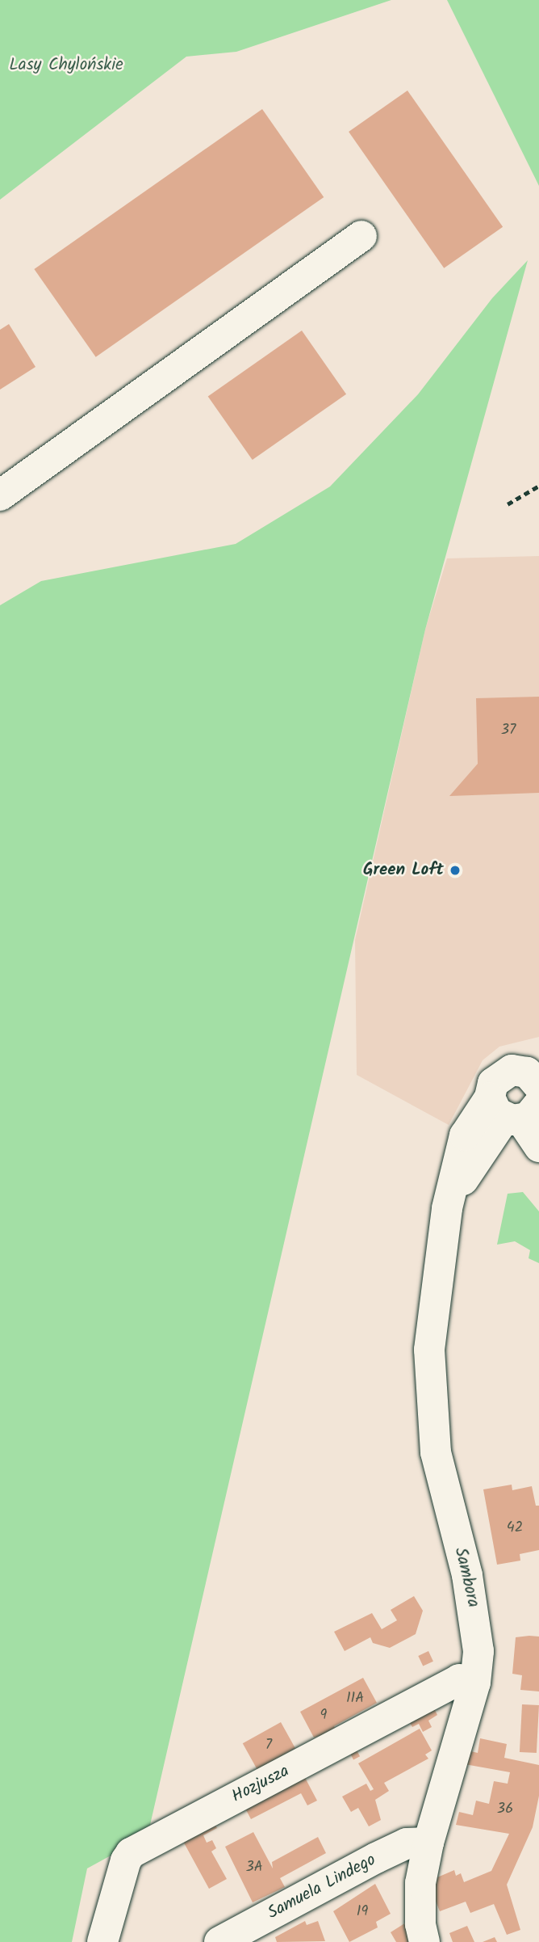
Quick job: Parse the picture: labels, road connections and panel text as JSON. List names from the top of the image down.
{
  "streets": {
    "street": ["Sambora", "Hozjusza", "Samuela Lindego"]
  },
  "crossings": [
    ["Sambora", "Hozjusza"],
    ["Sambora", "Samuela Lindego"]
  ],
  "parks": ["Lasy Chylońskie"],
  "places": ["Green Loft"],
  "house_numbers": [
    "37",
    "42",
    "11A",
    "9",
    "7",
    "36",
    "3A",
    "19"
  ]
}
